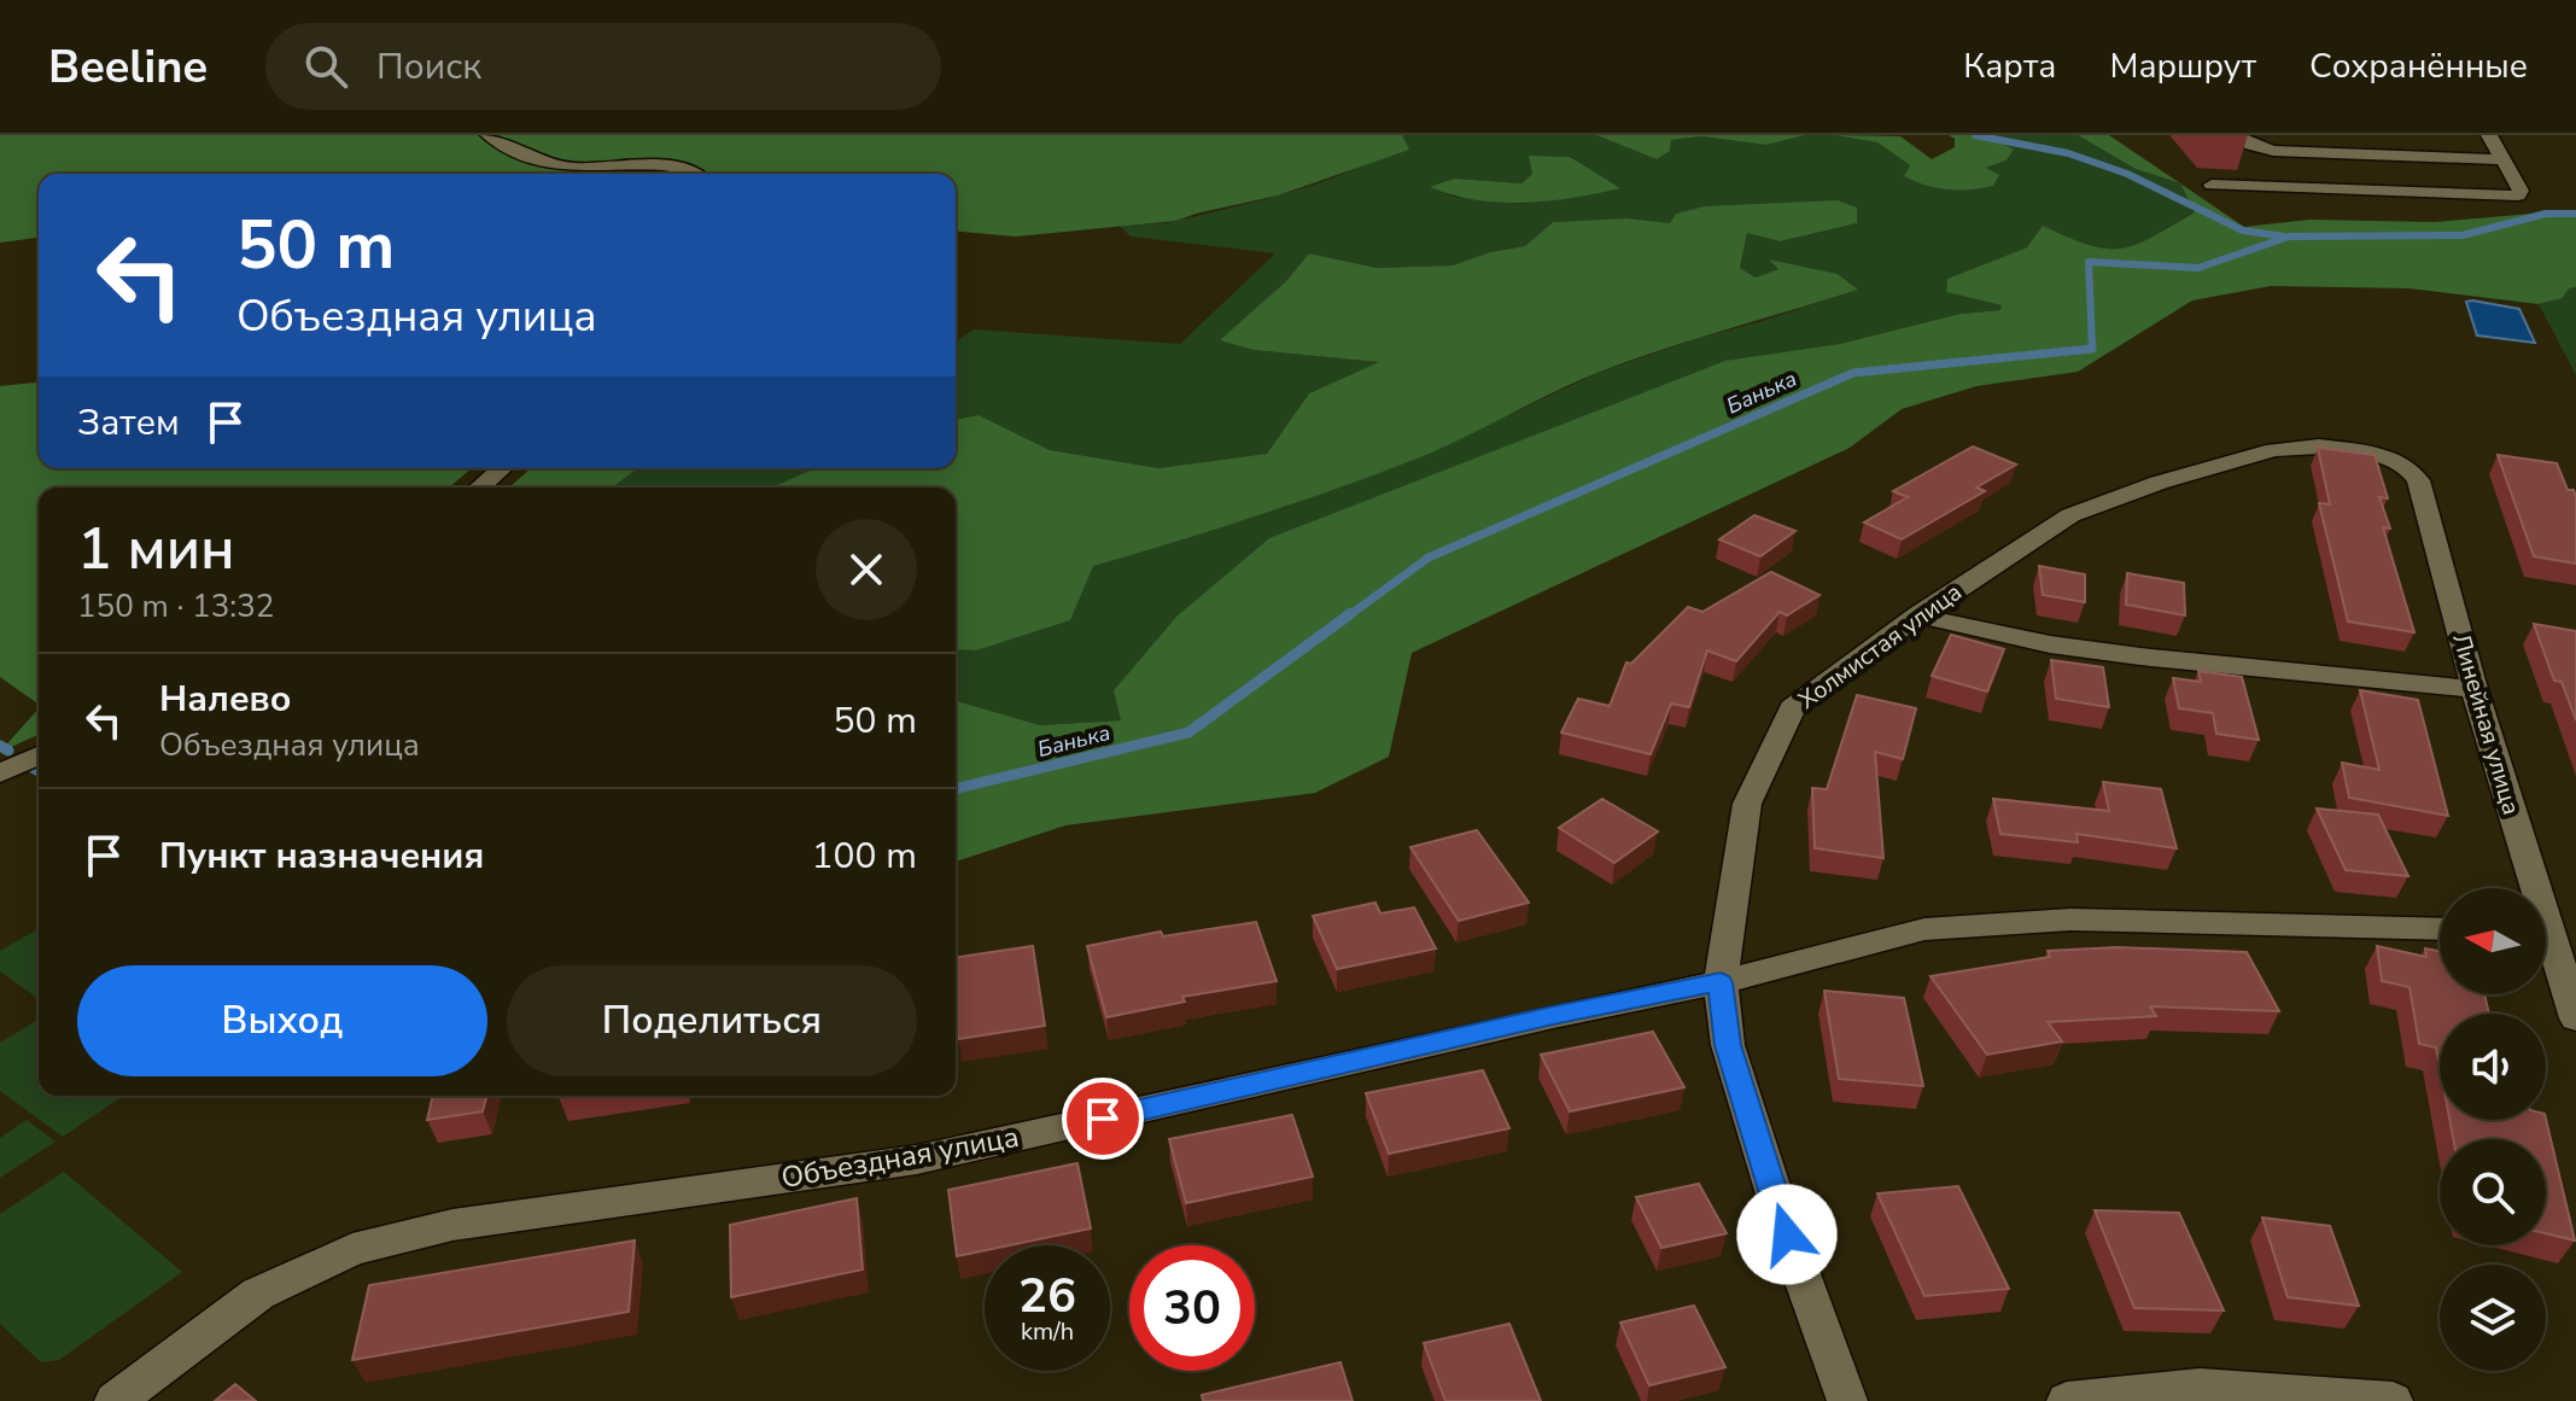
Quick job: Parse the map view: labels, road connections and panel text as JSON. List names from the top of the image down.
{
  "streets": {
    "street": ["Холмистая улица", "Линейная улица", "Объездная улица"]
  },
  "crossings": [
    ["Холмистая улица", "Линейная улица"],
    ["Холмистая улица", "Объездная улица"]
  ],
  "water": ["Банька"],
  "north": "left",
  "page": {
    "header": "Beeline",
    "search": "Поиск",
    "nav": ["Карта", "Маршрут", "Сохранённые"],
    "turn": ["50 m", "Объездная улица"],
    "then": "Затем",
    "heading": ["1 мин", "150 m · 13:32"],
    "list": [
      {
        "name": "Налево",
        "note": "Объездная улица",
        "value": "50 m"
      },
      {
        "name": "Пункт назначения",
        "value": "100 m"
      }
    ],
    "buttons": ["Выход", "Поделиться"],
    "speed": "26 km/h",
    "limit": "30"
  }
}
